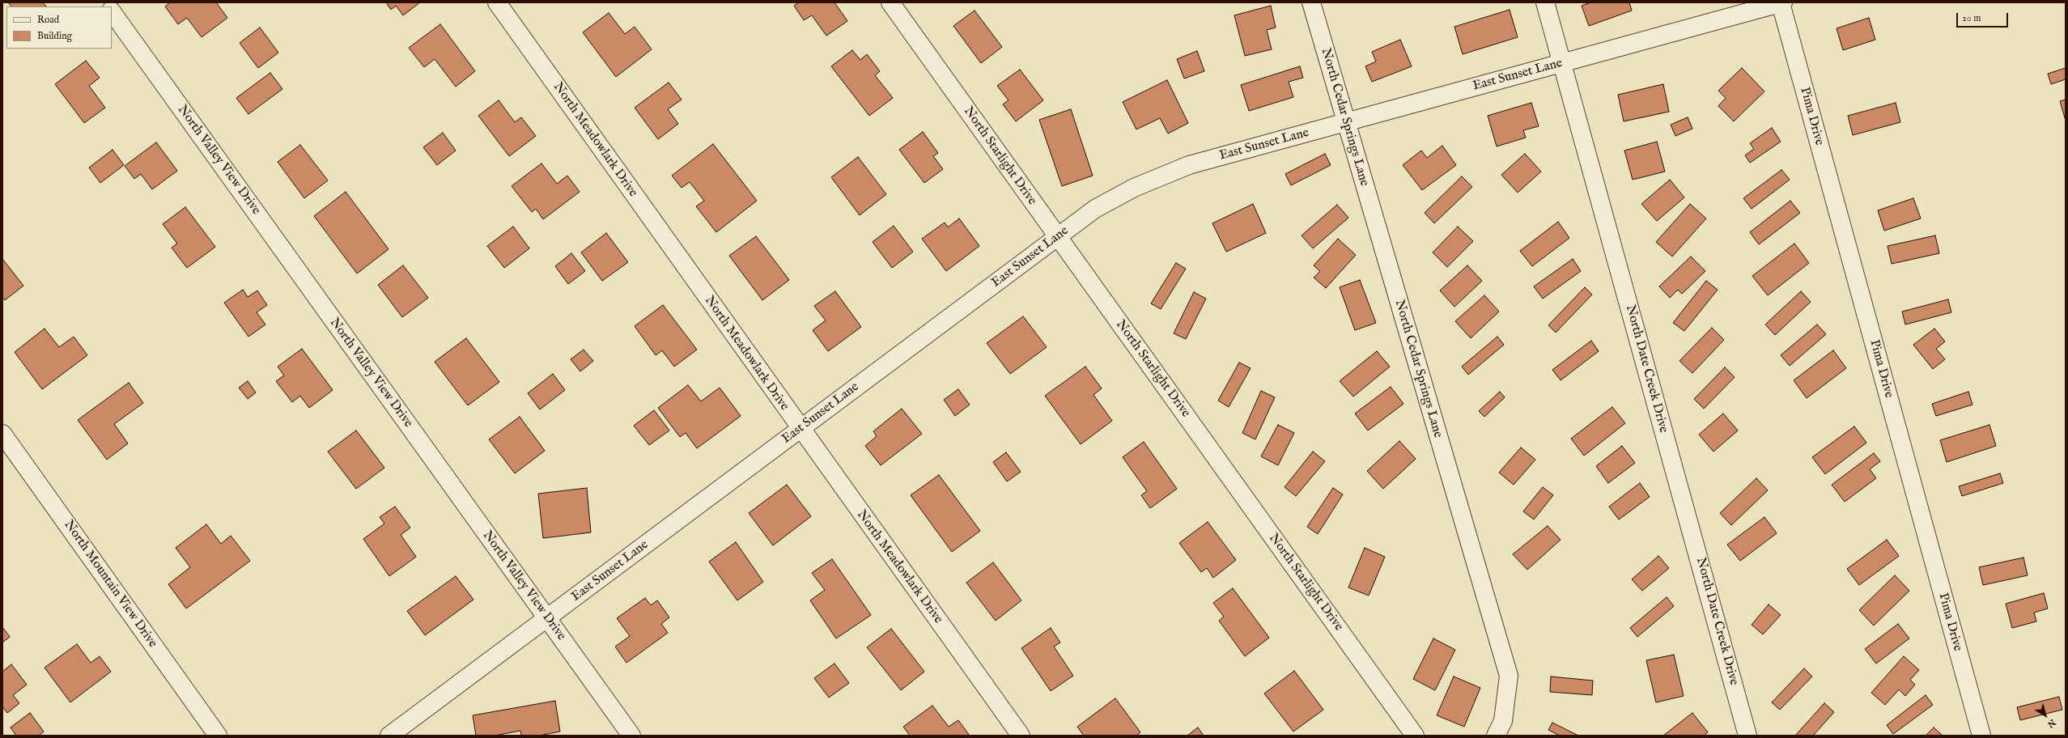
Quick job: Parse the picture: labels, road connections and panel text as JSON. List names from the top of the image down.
{
  "streets": {
    "street": [
      "East Sunset Lane",
      "Pima Drive",
      "North Cedar Springs Lane",
      "North Meadowlark Drive",
      "North Starlight Drive",
      "North Valley View Drive",
      "North Date Creek Drive",
      "North Mountain View Drive"
    ]
  },
  "crossings": [
    ["East Sunset Lane", "Pima Drive"],
    ["East Sunset Lane", "North Cedar Springs Lane"],
    ["East Sunset Lane", "North Meadowlark Drive"],
    ["East Sunset Lane", "North Starlight Drive"],
    ["East Sunset Lane", "North Valley View Drive"],
    ["East Sunset Lane", "North Date Creek Drive"]
  ],
  "legend": ["Road", "Building"],
  "scale_bar": "20 m",
  "north": "bottom right"
}
